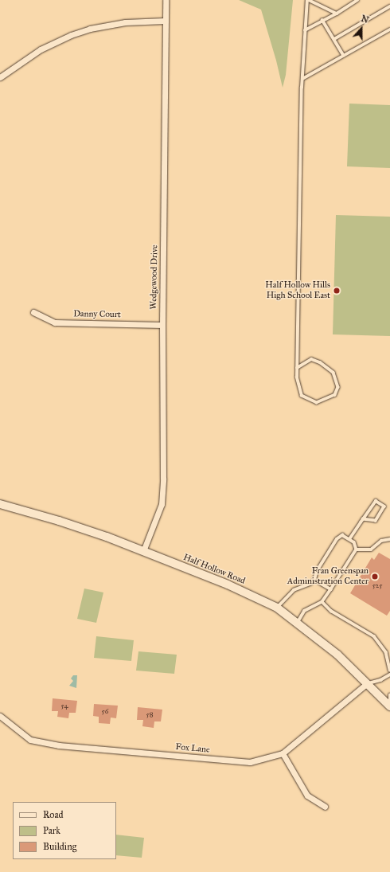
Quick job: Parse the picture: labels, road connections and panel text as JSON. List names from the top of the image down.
{
  "streets": {
    "street": [
      "Wedgewood Drive",
      "Danny Court",
      "Half Hollow Road",
      "Fox Lane"
    ]
  },
  "crossings": [
    ["Wedgewood Drive", "Danny Court"],
    ["Wedgewood Drive", "Half Hollow Road"],
    ["Half Hollow Road", "Fox Lane"]
  ],
  "places": ["Half Hollow Hills High School East", "Fran Greenspan Administration Center"],
  "house_numbers": [
    "525",
    "54",
    "56",
    "58"
  ],
  "legend": ["Road", "Park", "Building"],
  "north": "top"
}
